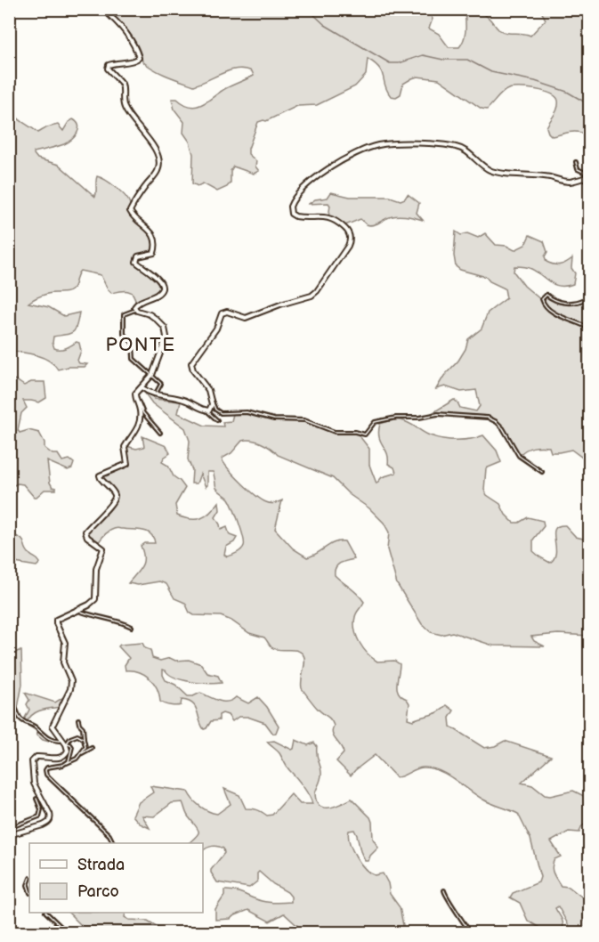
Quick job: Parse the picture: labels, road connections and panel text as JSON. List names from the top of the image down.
{
  "districts": ["PONTE"],
  "legend": ["Strada", "Parco"]
}
